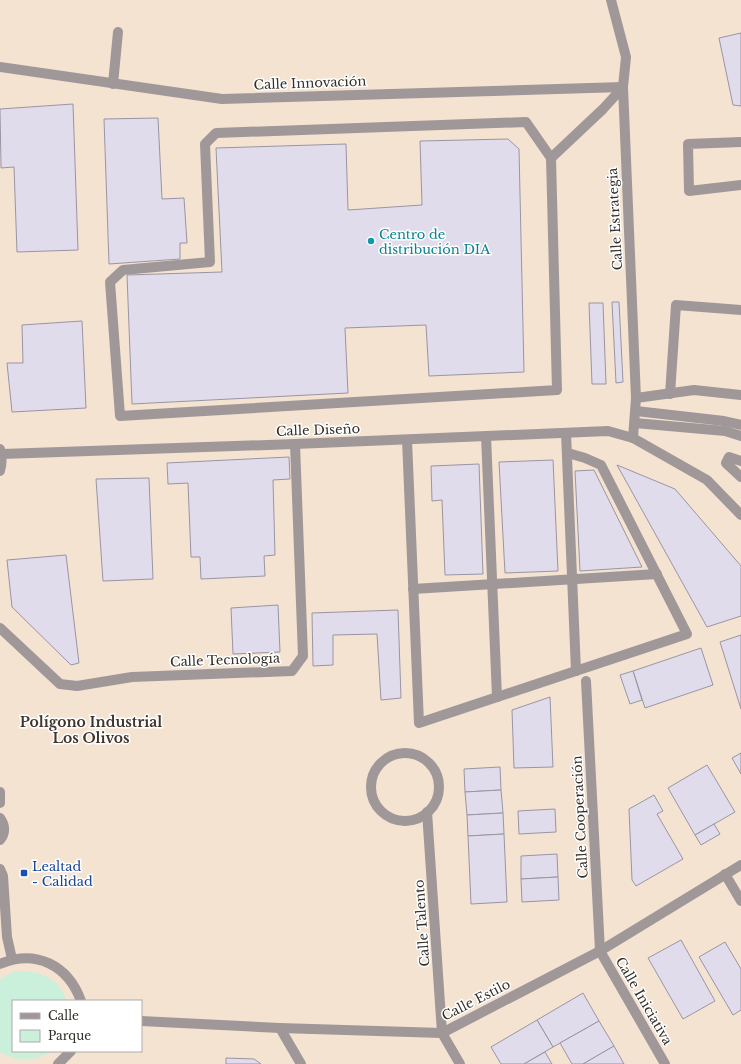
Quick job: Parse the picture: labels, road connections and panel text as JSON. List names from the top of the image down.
{
  "streets": {
    "street": [
      "Calle Innovación",
      "Calle Estrategia",
      "Calle Diseño",
      "Calle Tecnología",
      "Calle Cooperación",
      "Calle Talento",
      "Calle Estilo",
      "Calle Iniciativa"
    ]
  },
  "crossings": [
    ["Calle Innovación", "Calle Estrategia"],
    ["Calle Estrategia", "Calle Diseño"],
    ["Calle Diseño", "Calle Tecnología"],
    ["Calle Cooperación", "Calle Estilo"],
    ["Calle Cooperación", "Calle Iniciativa"],
    ["Calle Talento", "Calle Estilo"],
    ["Calle Estilo", "Calle Iniciativa"]
  ],
  "districts": ["Polígono Industrial Los Olivos"],
  "places": {
    "other": ["Centro de distribución DIA"],
    "transit": ["Lealtad - Calidad"]
  },
  "legend": ["Calle", "Parque"]
}
